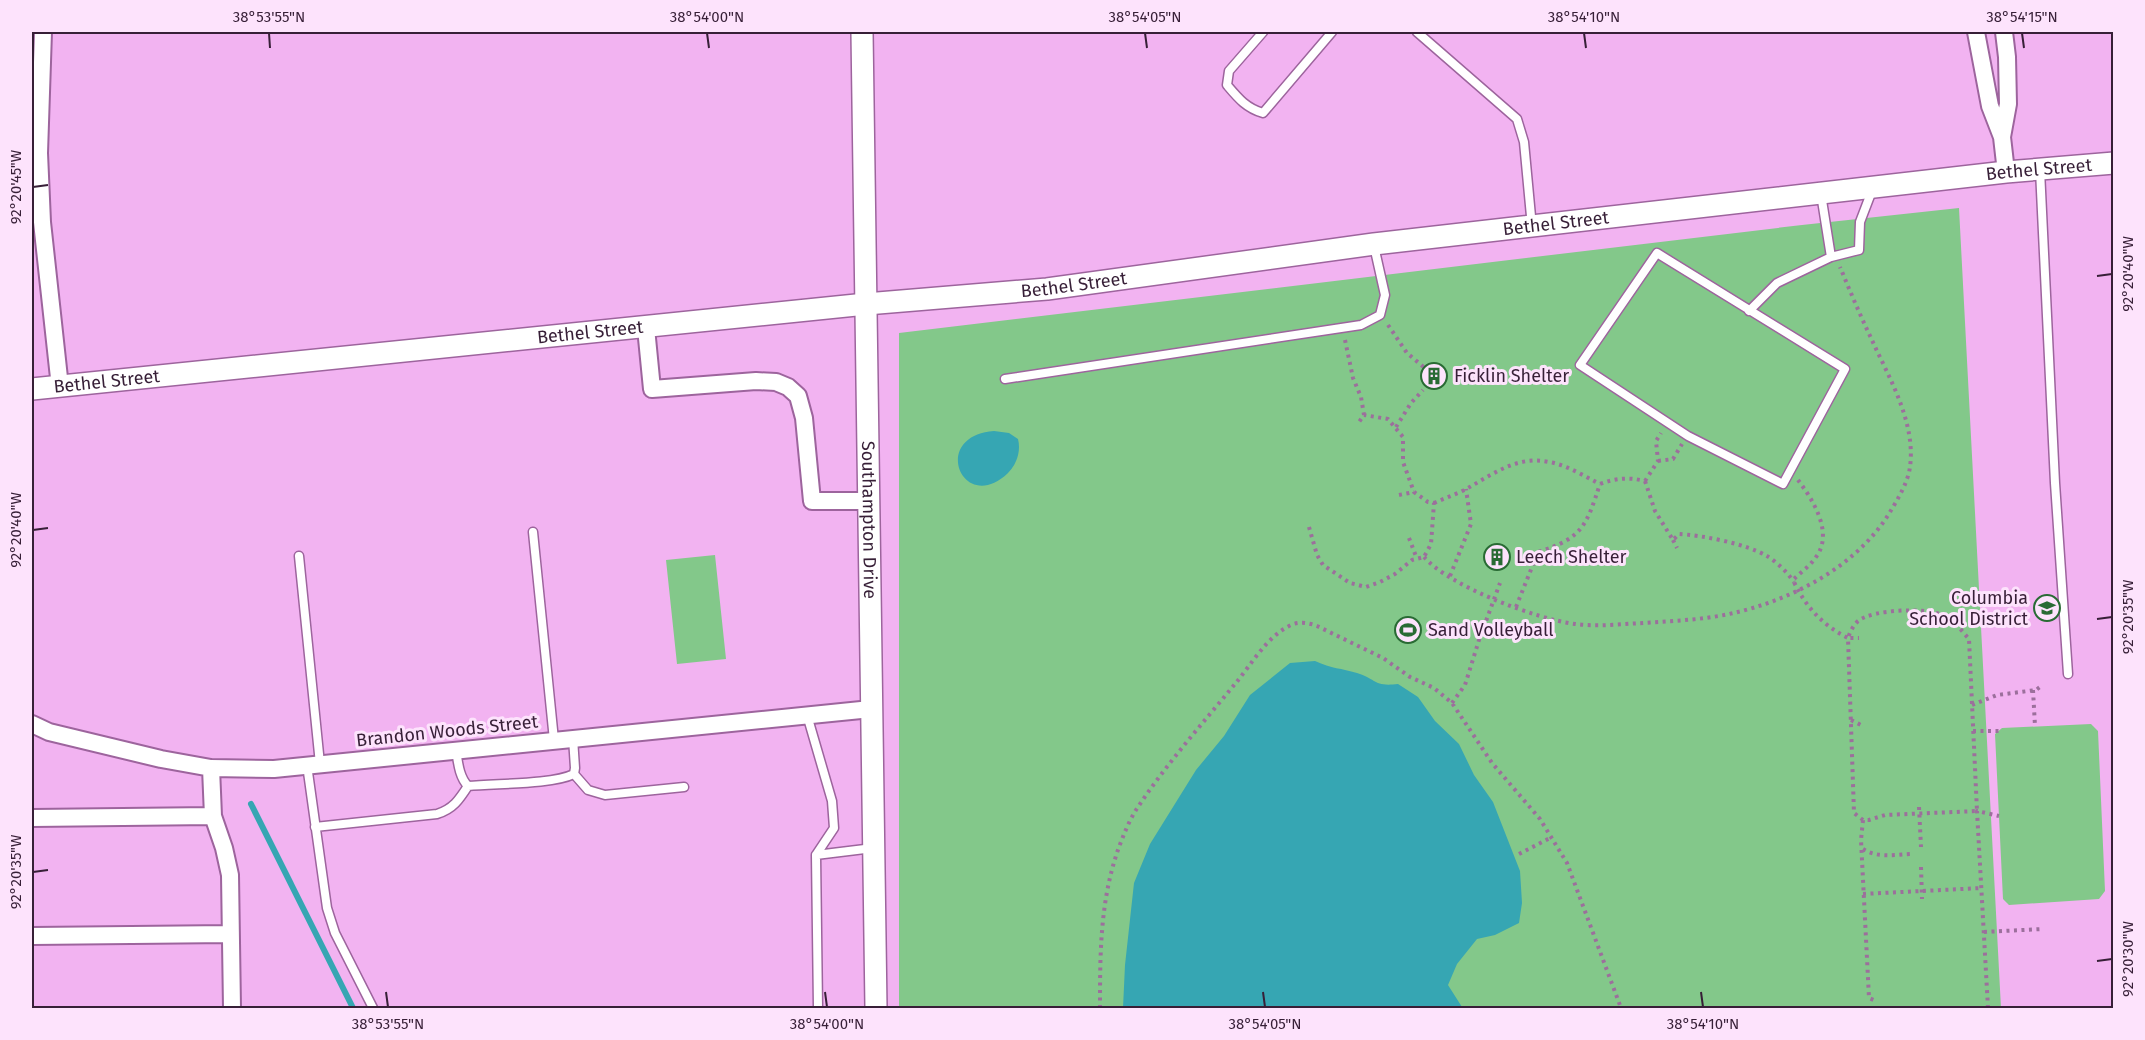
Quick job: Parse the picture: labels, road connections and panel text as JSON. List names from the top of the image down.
{
  "streets": {
    "street": ["Bethel Street", "Southampton Drive", "Brandon Woods Street"]
  },
  "crossings": [
    ["Bethel Street", "Southampton Drive"],
    ["Southampton Drive", "Brandon Woods Street"]
  ],
  "places": {
    "building": ["Ficklin Shelter", "Leech Shelter"],
    "school or university": ["Columbia School District"],
    "sports": ["Sand Volleyball"]
  },
  "coordinates": [
    "38°53'55\"N",
    "38°54'00\"N",
    "38°54'05\"N",
    "38°54'10\"N",
    "38°54'15\"N",
    "92°20'45\"W",
    "92°20'40\"W",
    "92°20'35\"W",
    "92°20'30\"W"
  ]
}
